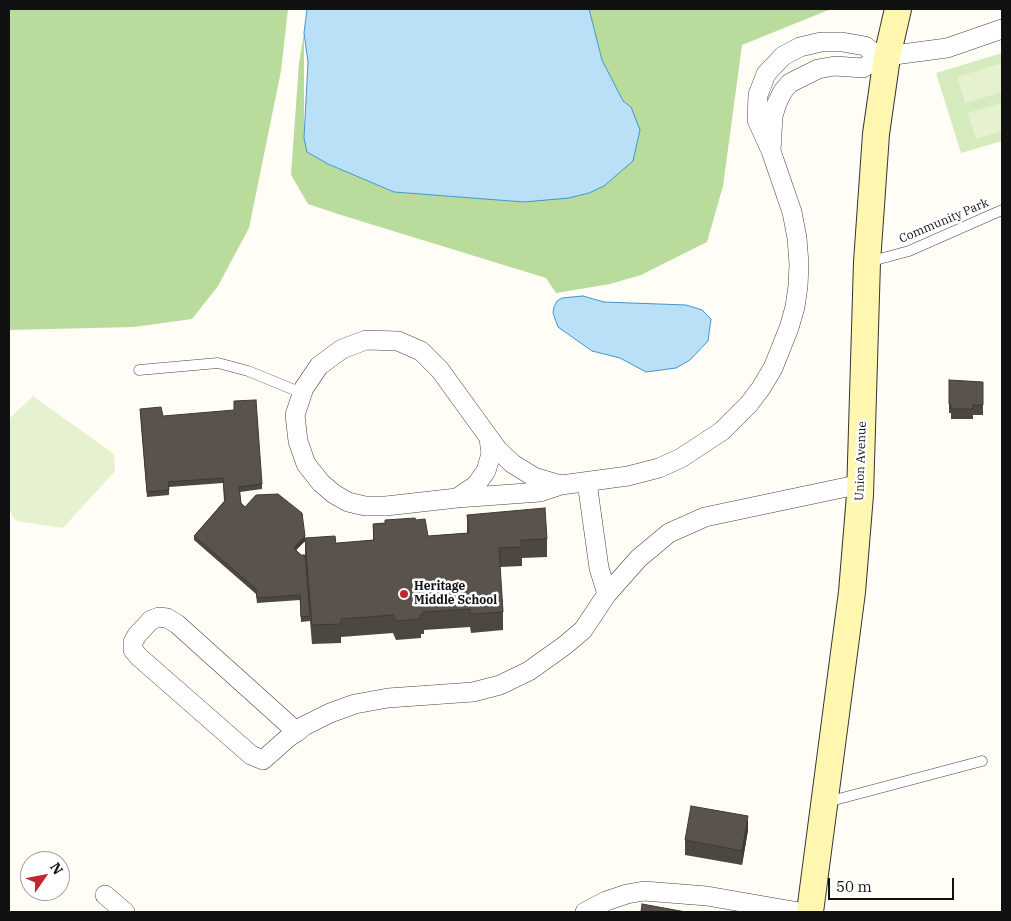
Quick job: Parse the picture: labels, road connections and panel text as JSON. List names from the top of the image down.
{
  "streets": {
    "street": ["Union Avenue"],
    "lane": ["Community Park"]
  },
  "crossings": [
    ["Community Park", "Union Avenue"]
  ],
  "places": ["Heritage Middle School"],
  "scale_bar": "50 m",
  "north": "top right"
}
